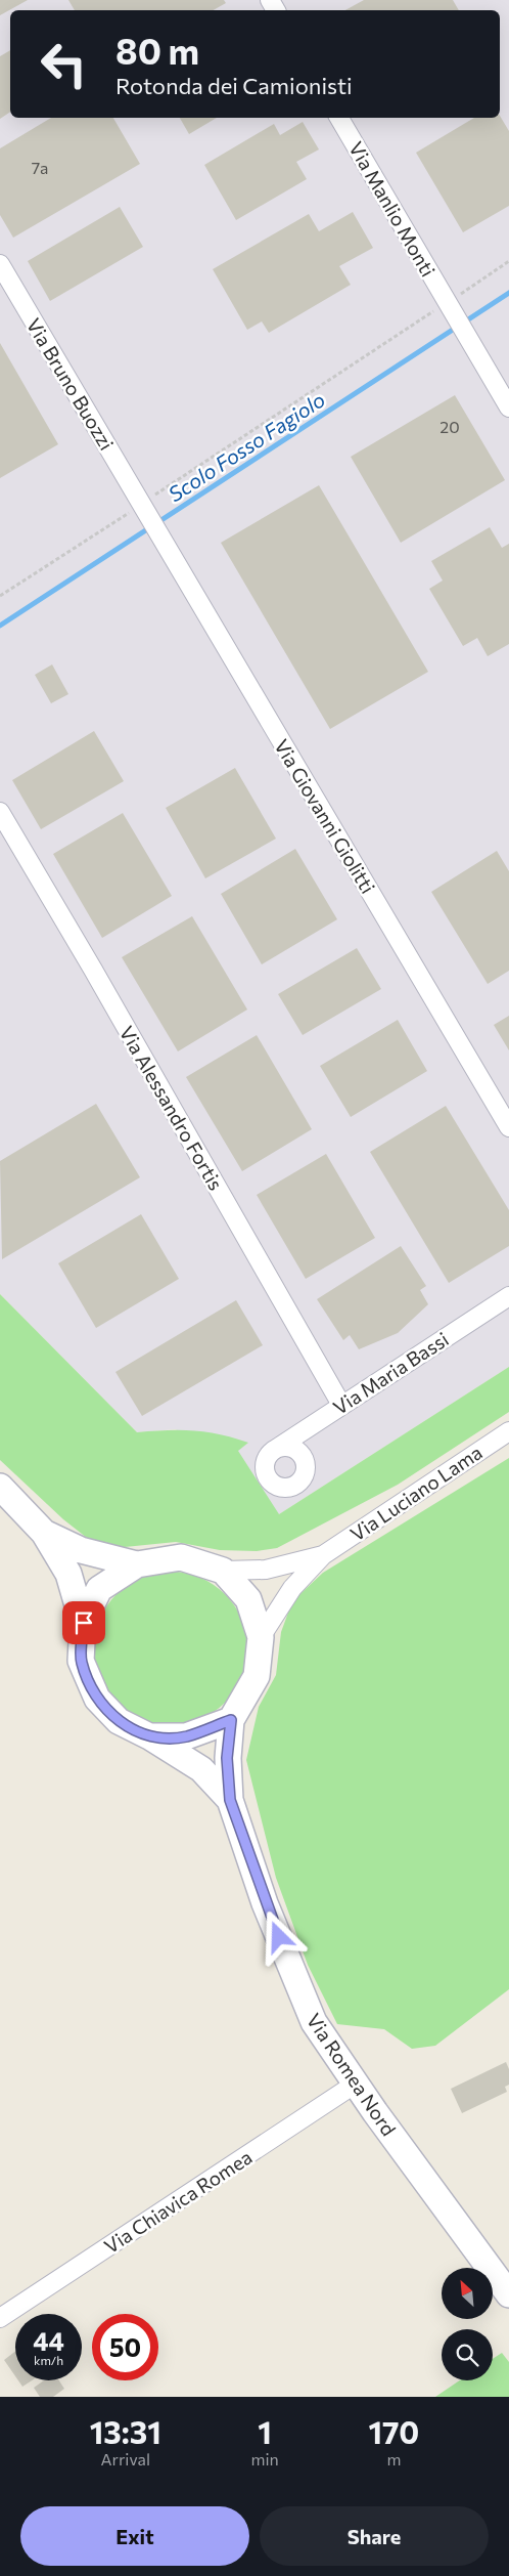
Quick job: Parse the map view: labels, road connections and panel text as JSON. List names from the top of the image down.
{
  "streets": {
    "main road": ["Via Romea Nord"],
    "street": [
      "Via Manlio Monti",
      "Via Bruno Buozzi",
      "Via Giovanni Giolitti",
      "Via Alessandro Fortis",
      "Via Maria Bassi",
      "Via Luciano Lama",
      "Via Chiavica Romea"
    ]
  },
  "crossings": [
    ["Via Bruno Buozzi", "Via Giovanni Giolitti"],
    ["Via Alessandro Fortis", "Via Maria Bassi"],
    ["Via Luciano Lama", "Via Romea Nord"],
    ["Via Romea Nord", "Via Chiavica Romea"]
  ],
  "water": ["Scolo Fosso Fagiolo"],
  "house_numbers": ["7a", "20"],
  "north": "top left",
  "page": {
    "turn": ["80 m", "Rotonda dei Camionisti"],
    "speed": "44 km/h",
    "limit": "50",
    "eta": [
      "13:31",
      "Arrival",
      "1",
      "min",
      "170",
      "m"
    ],
    "buttons": ["Exit", "Share"]
  }
}
